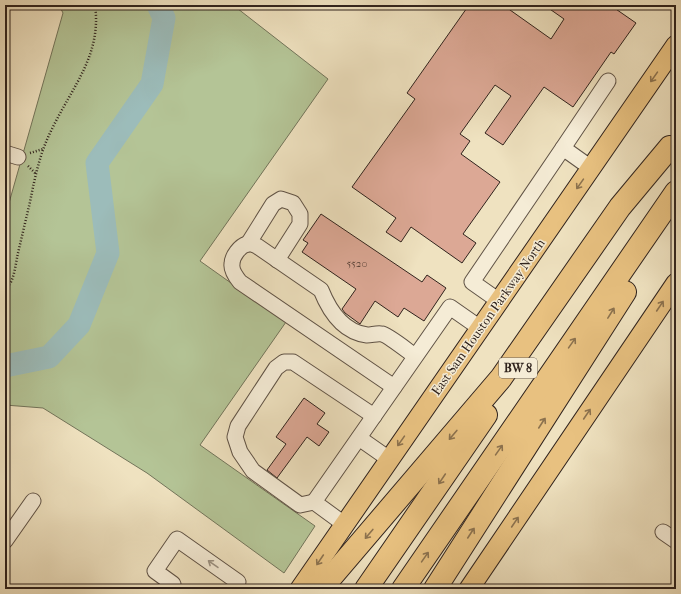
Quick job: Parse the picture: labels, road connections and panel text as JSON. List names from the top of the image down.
{
  "streets": {
    "highway": ["BW 8"],
    "main road": ["East Sam Houston Parkway North"]
  },
  "house_numbers": ["5520"]
}
